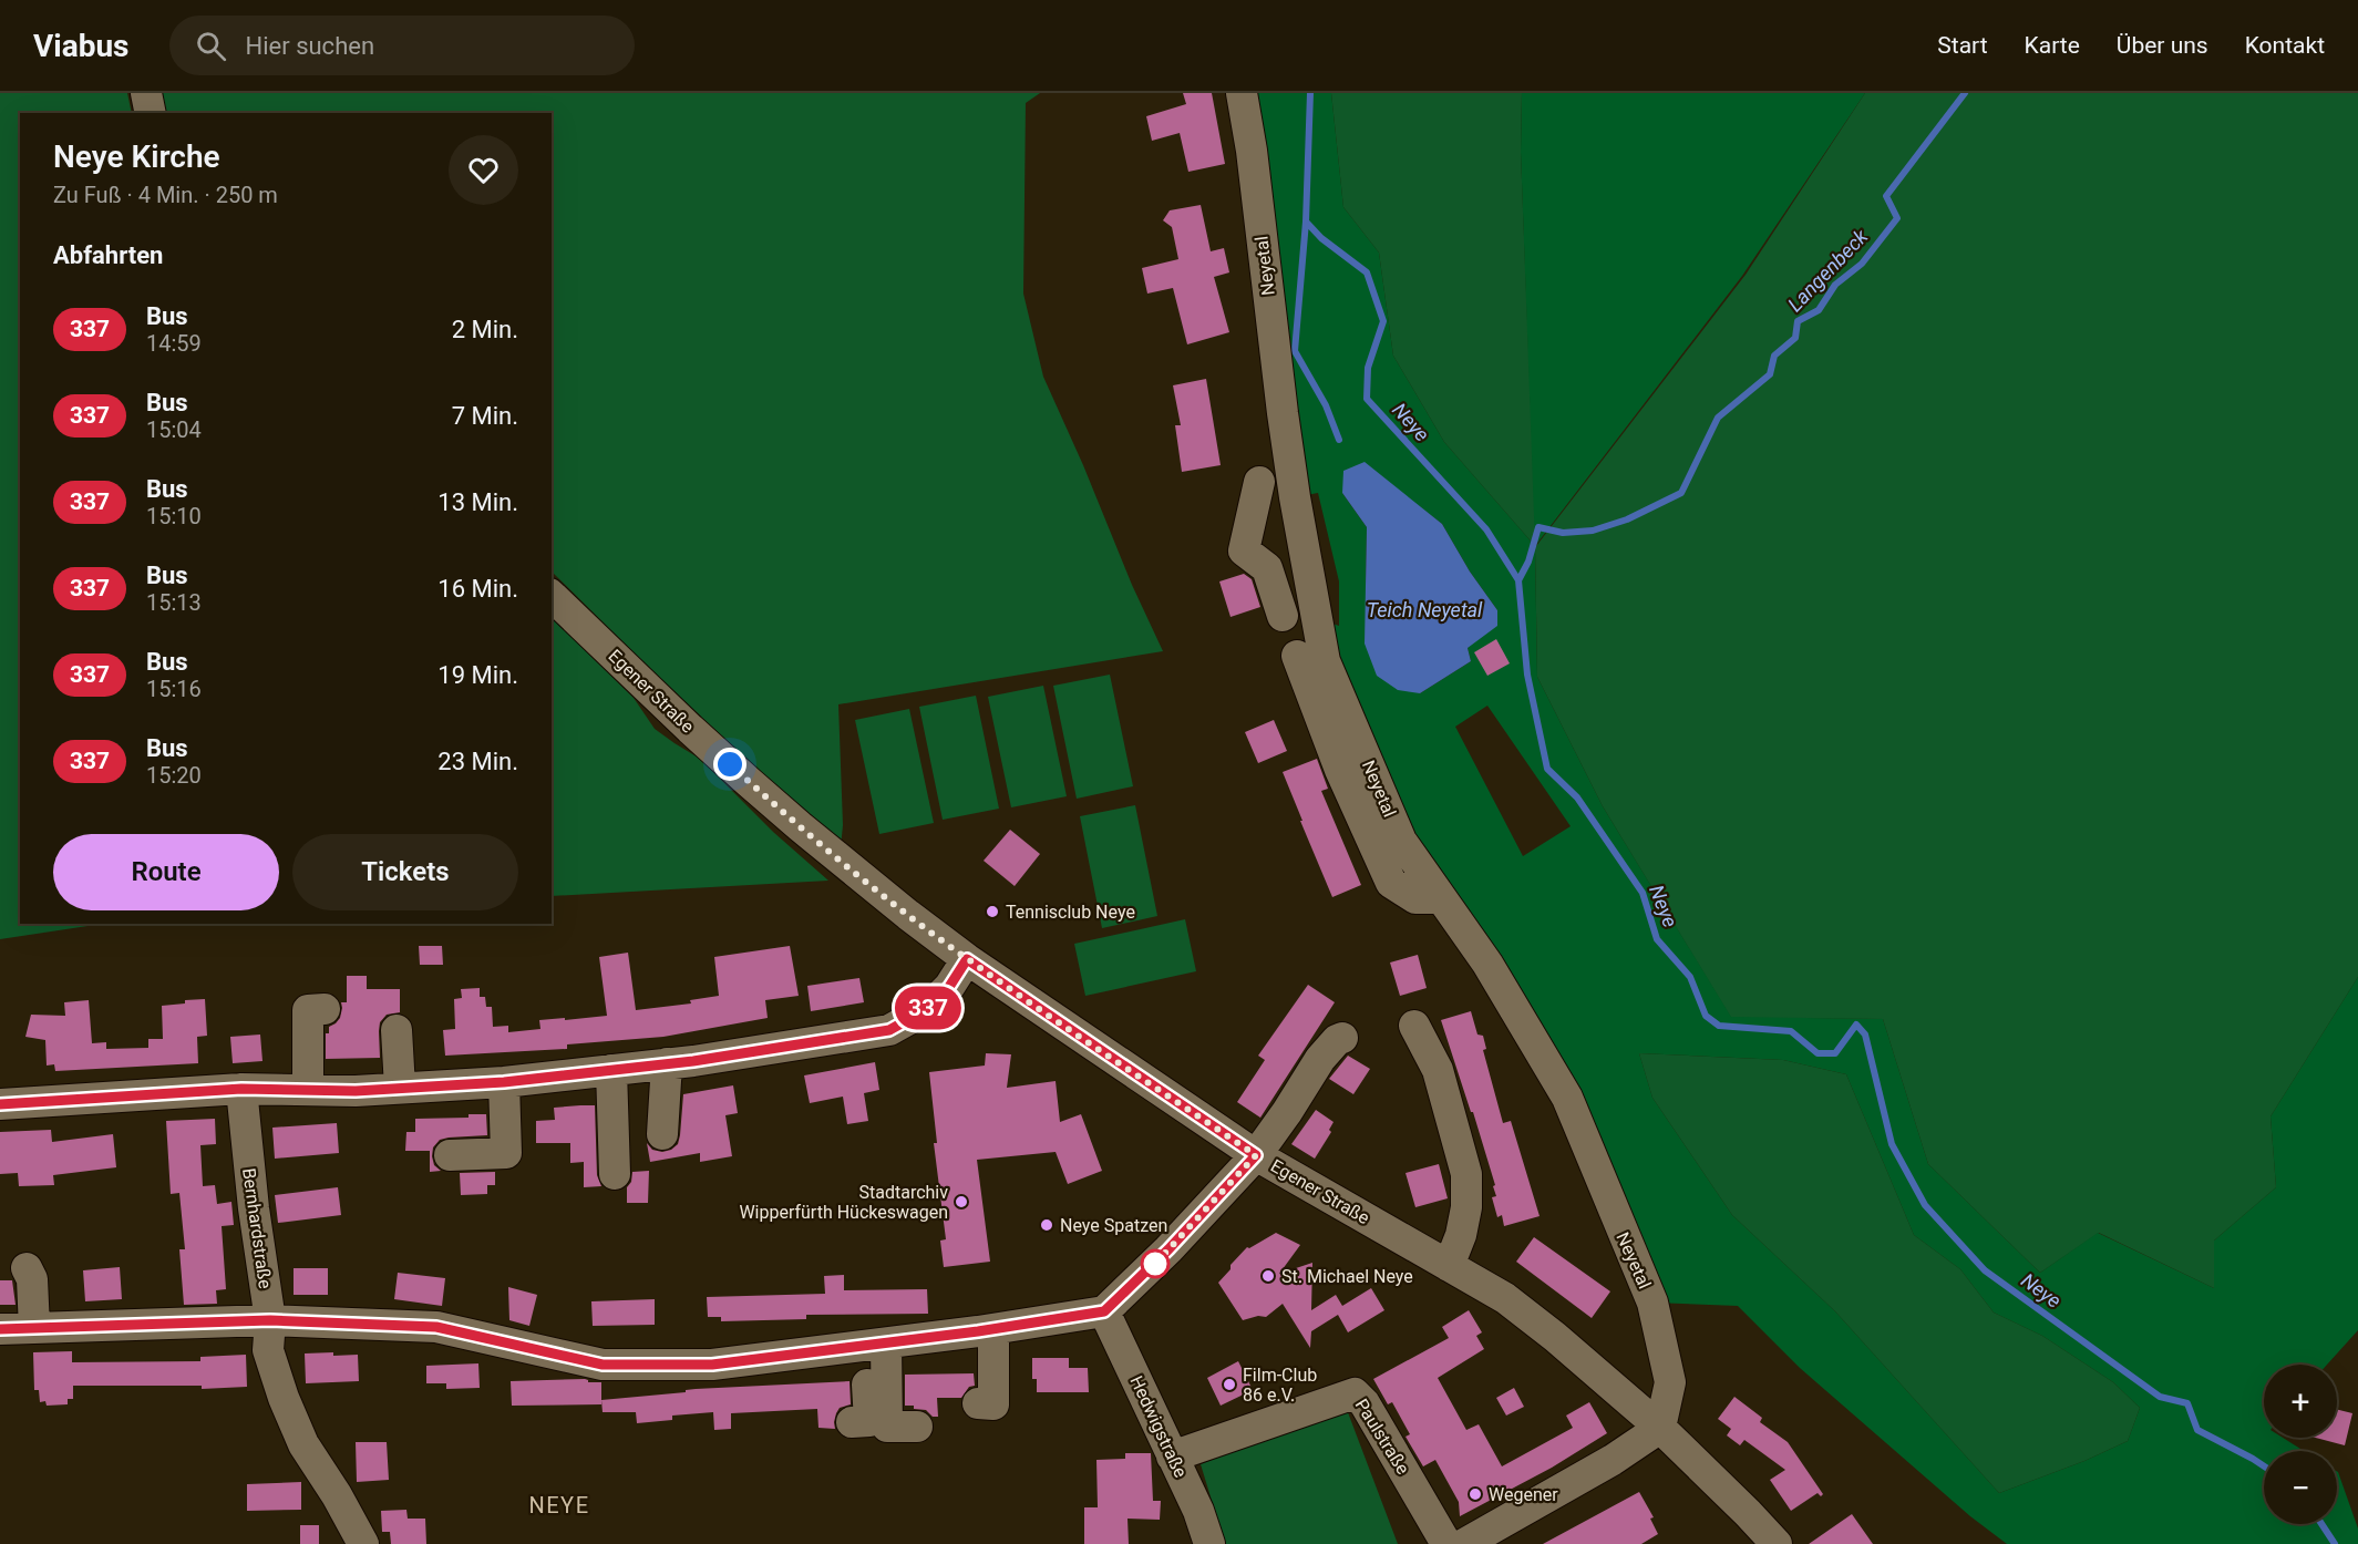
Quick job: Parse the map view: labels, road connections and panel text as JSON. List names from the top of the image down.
{
  "streets": {
    "street": [
      "Neyetal",
      "Egener Straße",
      "Bernhardstraße",
      "Hedwigstraße",
      "Paulstraße"
    ]
  },
  "crossings": [
    ["Neyetal", "Egener Straße"],
    ["Hedwigstraße", "Paulstraße"]
  ],
  "districts": ["NEYE"],
  "water": ["Langenbeck", "Neye", "Teich Neyetal"],
  "places": [
    "Tennisclub Neye",
    "Stadtarchiv Wipperfürth Hückeswagen",
    "Neye Spatzen",
    "St. Michael Neye",
    "Film-Club 86 e.V.",
    "Wegener"
  ],
  "lines": ["bus line 337"],
  "page": {
    "header": "Viabus",
    "search": "Hier suchen",
    "nav": [
      "Start",
      "Karte",
      "Über uns",
      "Kontakt"
    ],
    "on_map": "337",
    "heading": [
      ["Neye Kirche", "Zu Fuß · 4 Min. · 250 m"],
      "Abfahrten"
    ],
    "list": [
      {
        "mark": "337",
        "name": "Bus",
        "note": "14:59",
        "value": "2 Min."
      },
      {
        "mark": "337",
        "name": "Bus",
        "note": "15:04",
        "value": "7 Min."
      },
      {
        "mark": "337",
        "name": "Bus",
        "note": "15:10",
        "value": "13 Min."
      },
      {
        "mark": "337",
        "name": "Bus",
        "note": "15:13",
        "value": "16 Min."
      },
      {
        "mark": "337",
        "name": "Bus",
        "note": "15:16",
        "value": "19 Min."
      },
      {
        "mark": "337",
        "name": "Bus",
        "note": "15:20",
        "value": "23 Min."
      }
    ],
    "buttons": ["Route", "Tickets"],
    "map_buttons": ["+", "−"]
  }
}
